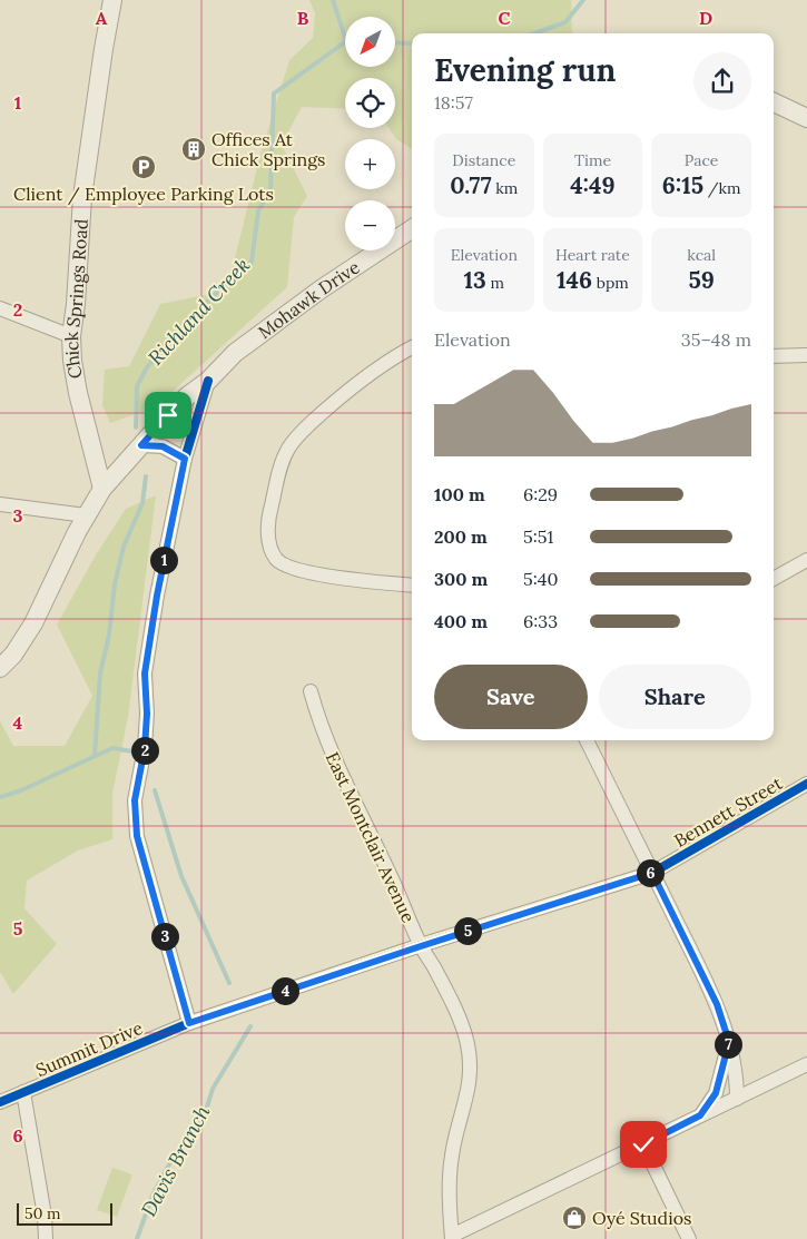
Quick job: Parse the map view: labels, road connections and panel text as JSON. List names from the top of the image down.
{
  "streets": {
    "street": [
      "Chick Springs Road",
      "Mohawk Drive",
      "Bennett Street",
      "East Montclair Avenue",
      "Summit Drive"
    ]
  },
  "crossings": [
    ["Chick Springs Road", "Mohawk Drive"],
    ["Mohawk Drive", "Bennett Street"],
    ["Mohawk Drive", "Summit Drive"],
    ["Bennett Street", "East Montclair Avenue"],
    ["Bennett Street", "Summit Drive"]
  ],
  "water": ["Richland Creek", "Davis Branch"],
  "places": {
    "building": ["Offices At Chick Springs"],
    "parking": ["Client / Employee Parking Lots"],
    "shop": ["Oyé Studios"]
  },
  "scale_bar": "50 m",
  "north": "bottom left",
  "page": {
    "map_buttons": ["+", "−"],
    "heading": ["Evening run", "18:57"],
    "stats": [
      ["Distance", "0.77 km"],
      ["Time", "4:49"],
      ["Pace", "6:15 /km"],
      ["Elevation", "13 m"],
      ["Heart rate", "146 bpm"],
      ["kcal", "59"]
    ],
    "chart": ["Elevation", "35–48 m"],
    "list": [
      {
        "name": "100 m",
        "note": "6:29"
      },
      {
        "name": "200 m",
        "note": "5:51"
      },
      {
        "name": "300 m",
        "note": "5:40"
      },
      {
        "name": "400 m",
        "note": "6:33"
      }
    ],
    "pins": [
      "1",
      "2",
      "6",
      "5",
      "3",
      "4",
      "7"
    ],
    "buttons": ["Save", "Share"],
    "scale": "50 m"
  },
  "grid": {
    "columns": [
      "A",
      "B",
      "C",
      "D"
    ],
    "rows": [
      "1",
      "2",
      "3",
      "4",
      "5",
      "6"
    ]
  }
}
